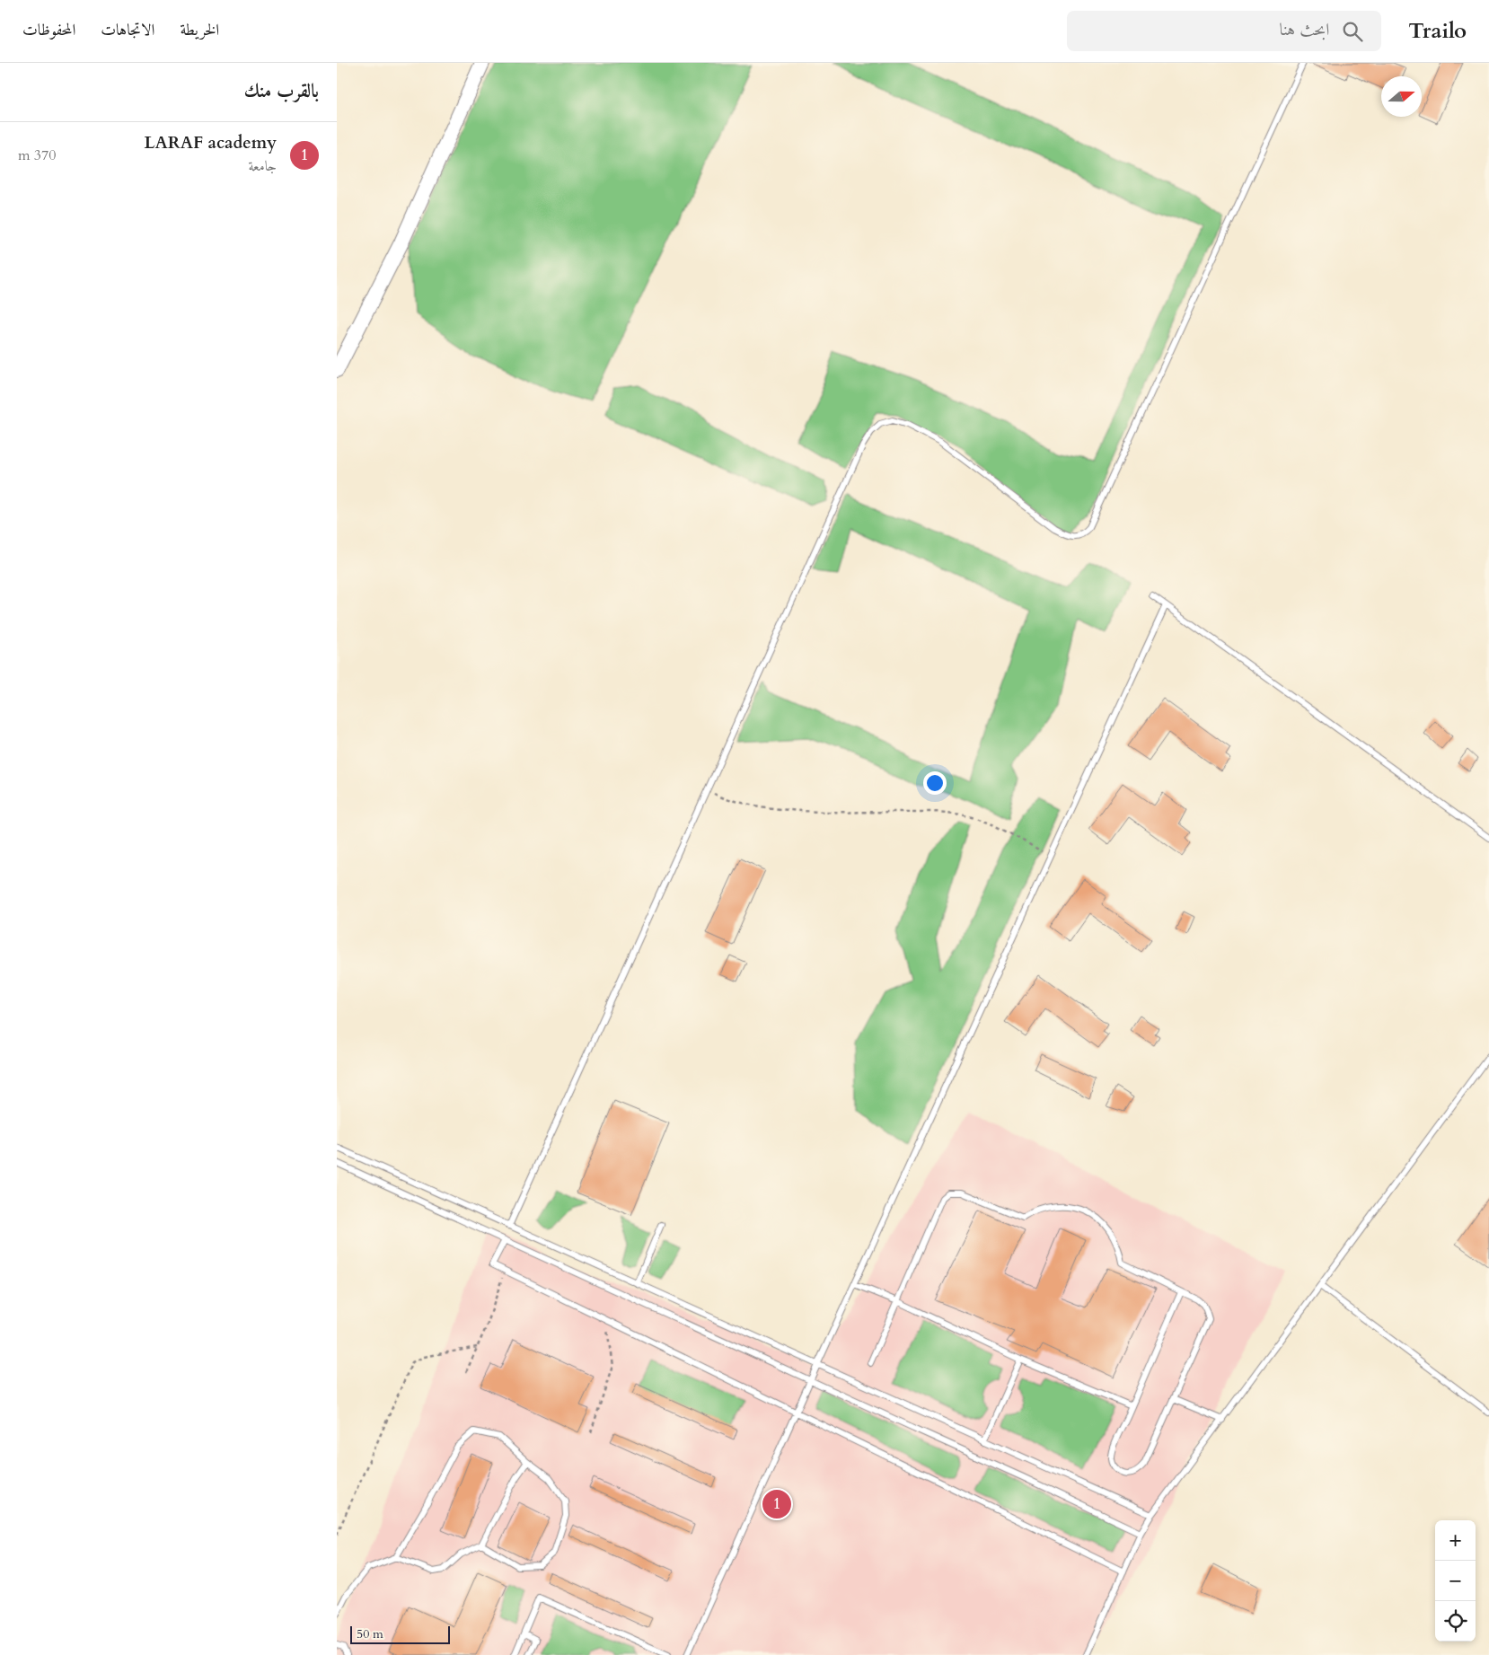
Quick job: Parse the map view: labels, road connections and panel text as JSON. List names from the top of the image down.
{
  "scale_bar": "50 m",
  "north": "right",
  "page": {
    "header": "Trailo",
    "search": "ابحث هنا",
    "nav": ["الخريطة", "الاتجاهات", "المحفوظات"],
    "heading": "بالقرب منك",
    "list": [
      {
        "mark": "1",
        "name": "LARAF academy",
        "note": "جامعة",
        "value": "370 m"
      }
    ],
    "pins": "1",
    "map_buttons": ["+", "−"],
    "scale": "50 m"
  }
}
